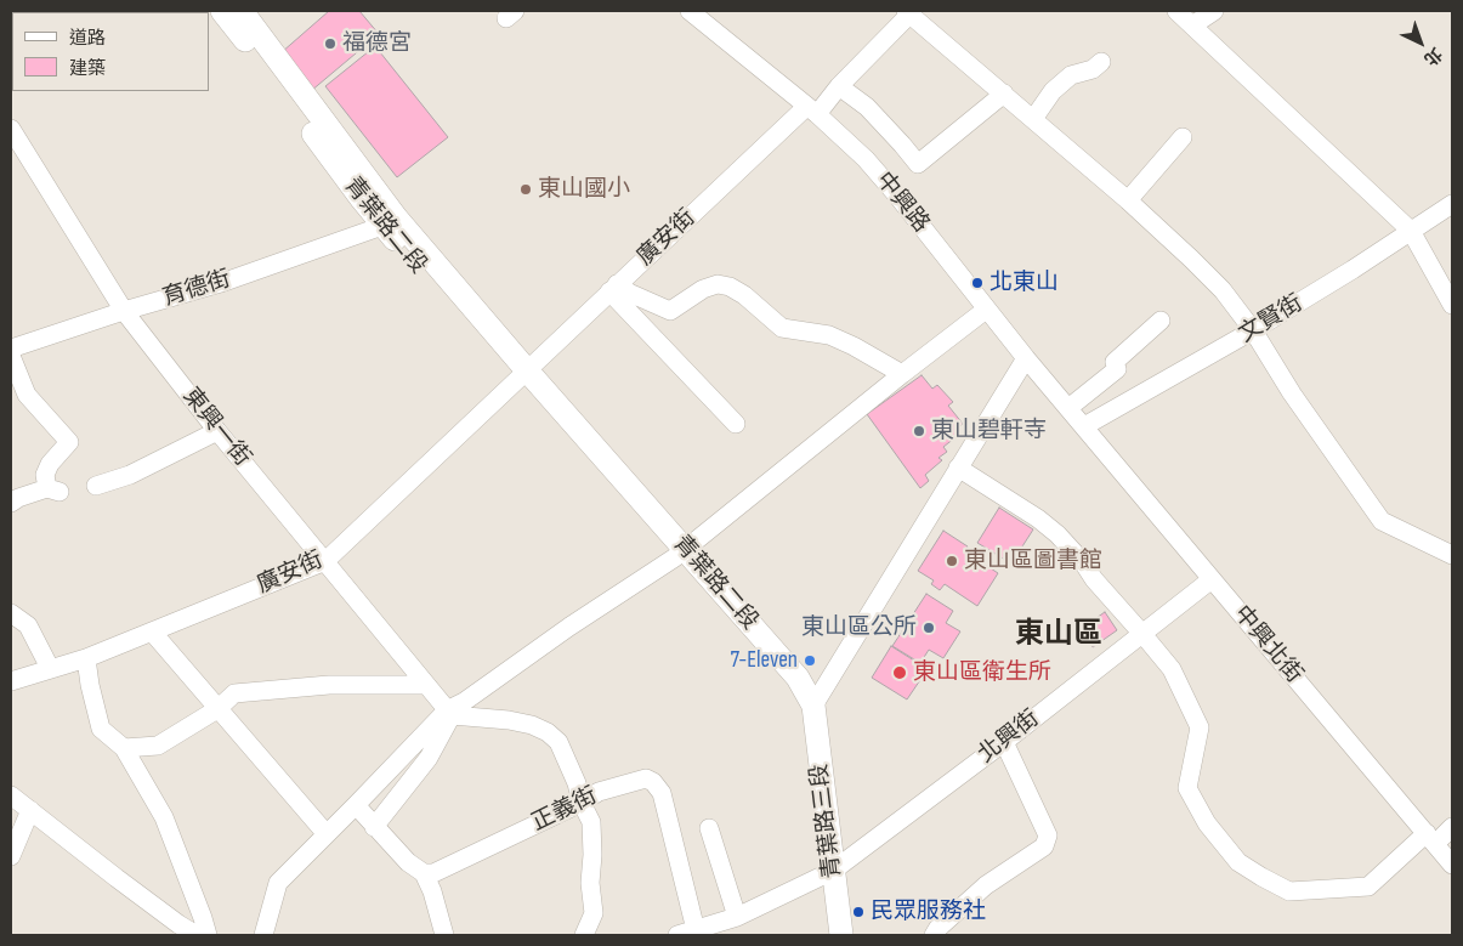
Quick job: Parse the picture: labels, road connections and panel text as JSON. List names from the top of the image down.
{
  "streets": {
    "main road": ["青葉路二段", "青葉路三段"],
    "street": [
      "中興路",
      "廣安街",
      "育德街",
      "文賢街",
      "東興一街",
      "中興北街",
      "北興街",
      "正義街"
    ]
  },
  "crossings": [
    ["中興路", "廣安街"],
    ["中興路", "文賢街"],
    ["中興路", "中興北街"],
    ["青葉路二段", "廣安街"],
    ["青葉路二段", "育德街"],
    ["青葉路二段", "青葉路三段"],
    ["廣安街", "東興一街"],
    ["育德街", "東興一街"],
    ["文賢街", "中興北街"],
    ["中興北街", "北興街"],
    ["北興街", "正義街"],
    ["北興街", "青葉路三段"]
  ],
  "districts": ["東山區"],
  "places": [
    "福德宮",
    "東山國小",
    "北東山",
    "東山碧軒寺",
    "東山區圖書館",
    "東山區公所",
    "7-Eleven",
    "東山區衛生所",
    "民眾服務社"
  ],
  "legend": ["道路", "建築"],
  "north": "bottom right"
}
